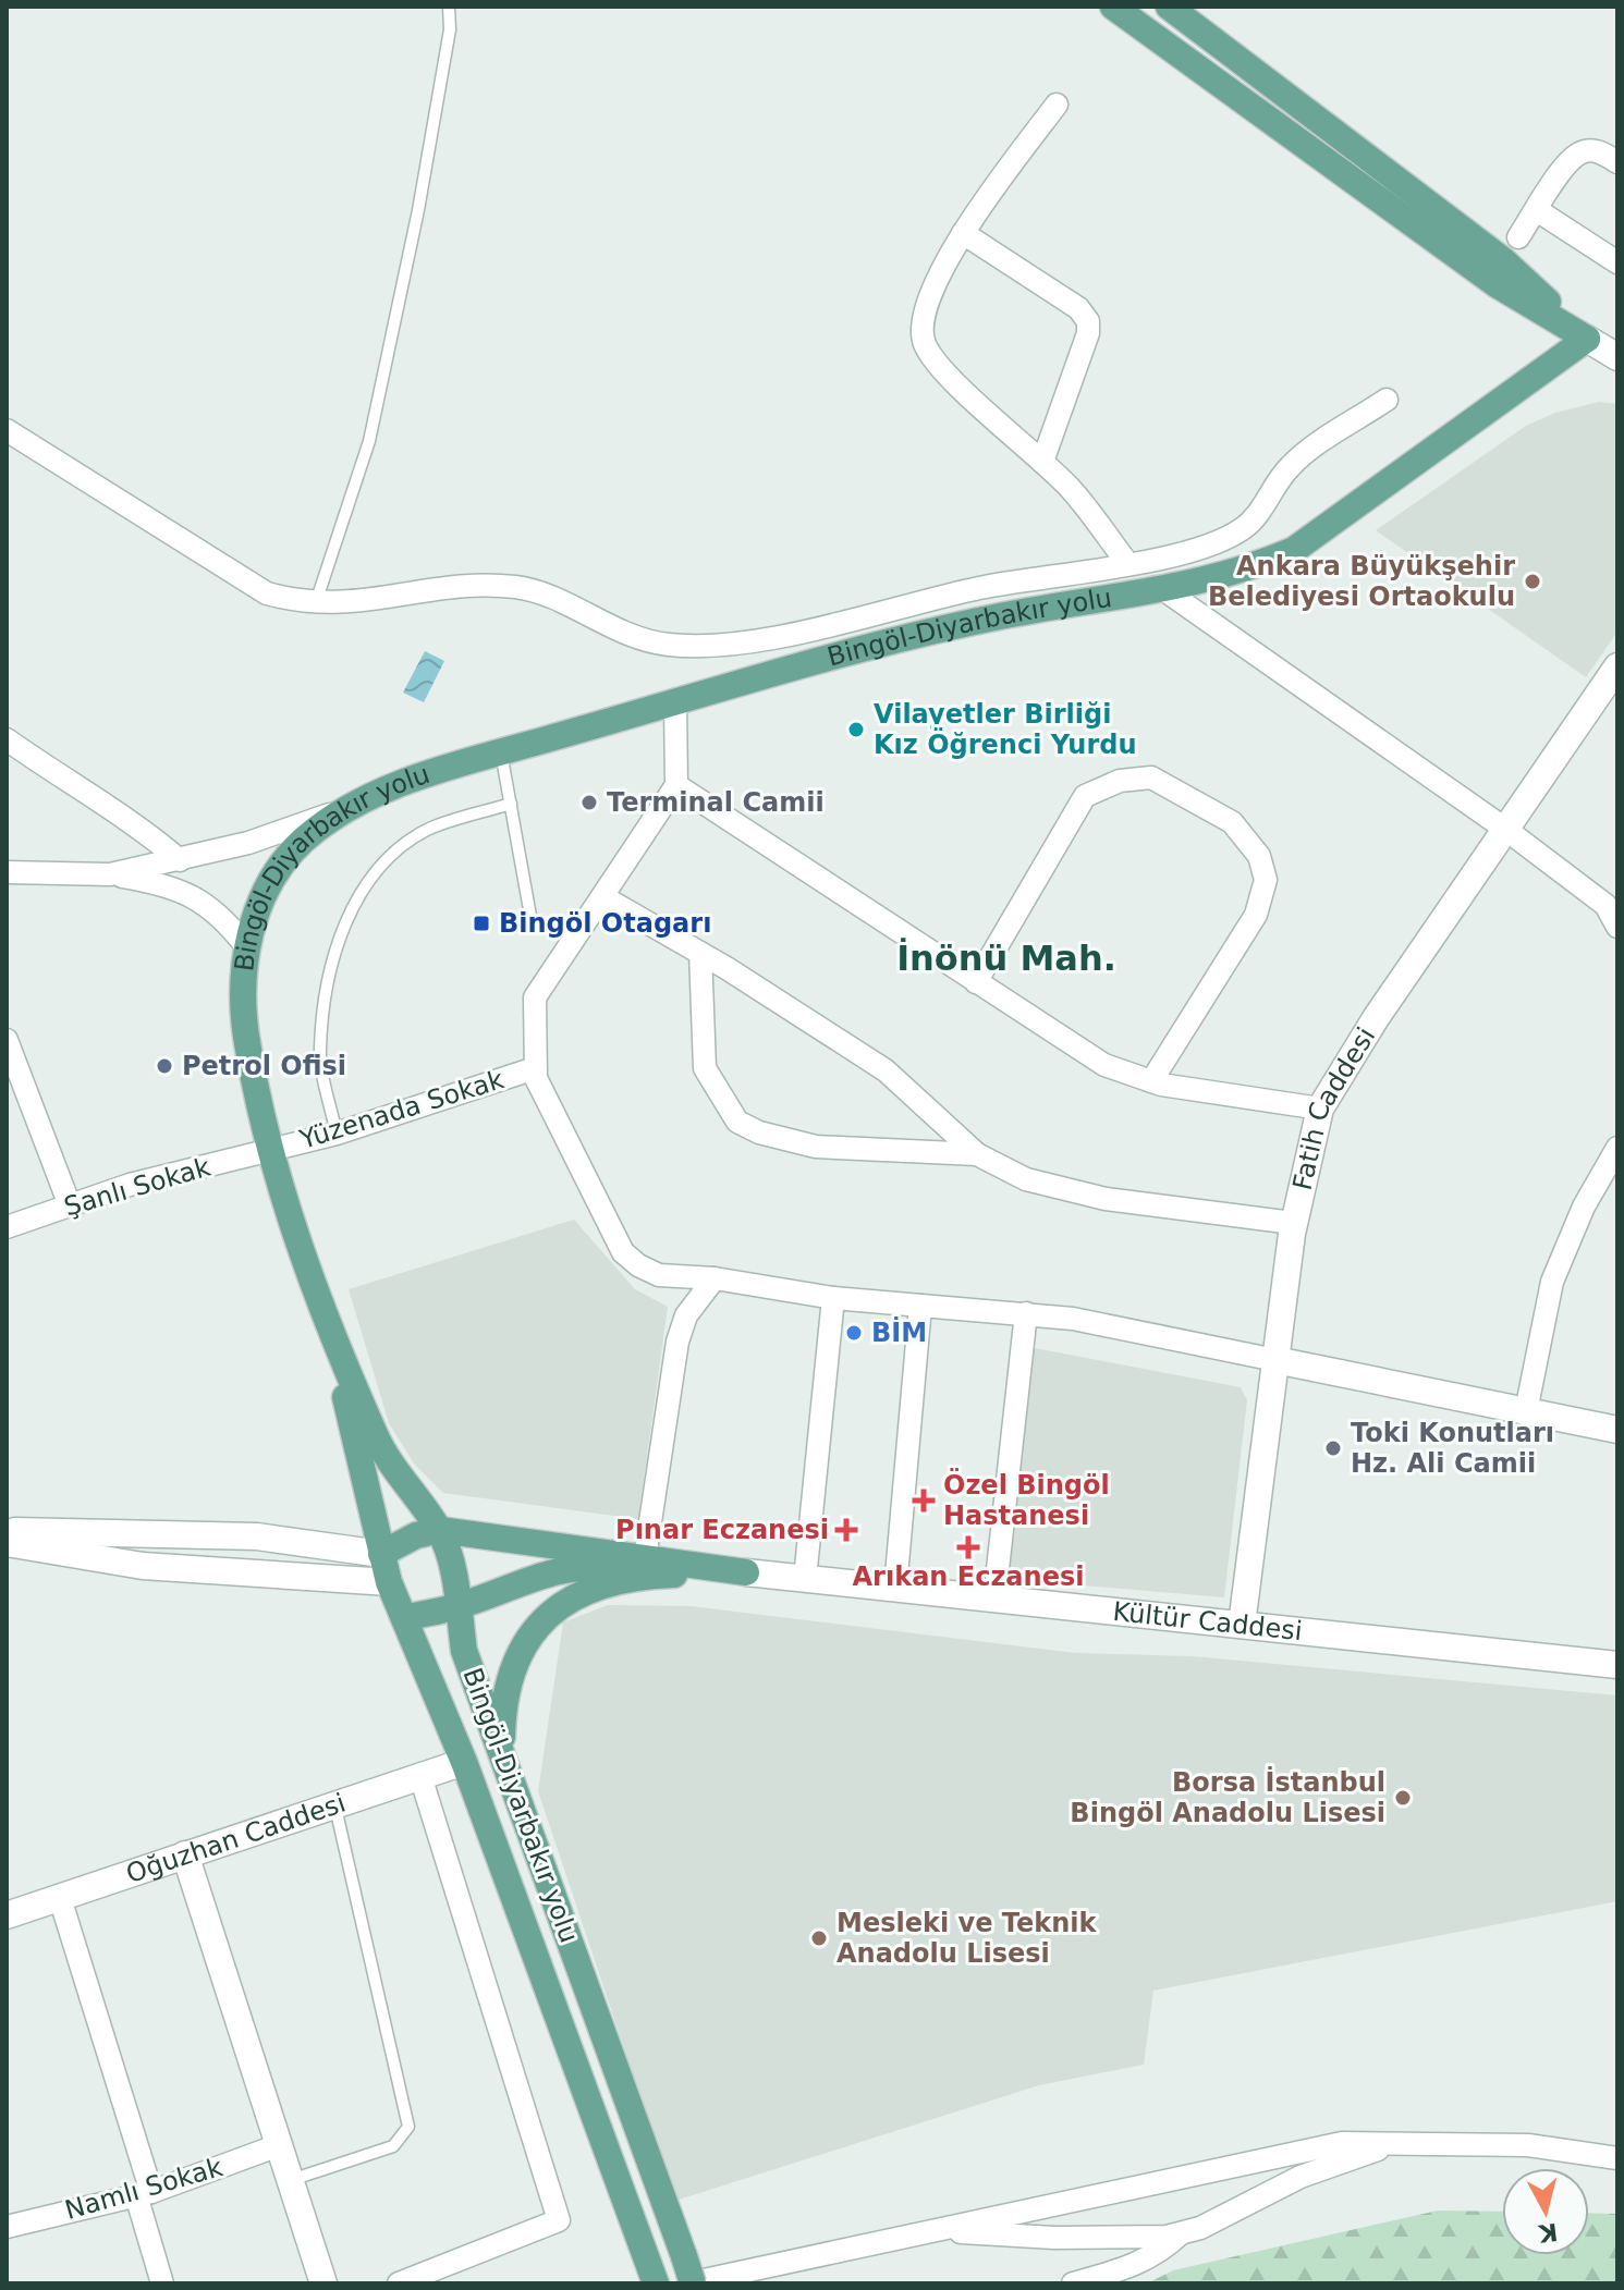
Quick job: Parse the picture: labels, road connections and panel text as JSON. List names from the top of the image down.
{
  "streets": {
    "main road": ["Bingöl-Diyarbakır yolu"],
    "street": [
      "Yüzenada Sokak",
      "Fatih Caddesi",
      "Şanlı Sokak",
      "Kültür Caddesi",
      "Oğuzhan Caddesi",
      "Namlı Sokak"
    ]
  },
  "crossings": [
    ["Bingöl-Diyarbakır yolu", "Yüzenada Sokak"],
    ["Bingöl-Diyarbakır yolu", "Şanlı Sokak"],
    ["Bingöl-Diyarbakır yolu", "Oğuzhan Caddesi"],
    ["Yüzenada Sokak", "Şanlı Sokak"],
    ["Fatih Caddesi", "Kültür Caddesi"]
  ],
  "districts": ["İnönü Mah."],
  "places": {
    "other": [
      "Ankara Büyükşehir Belediyesi Ortaokulu",
      "Vilayetler Birliği Kız Öğrenci Yurdu",
      "Terminal Camii",
      "Petrol Ofisi",
      "BİM",
      "Toki Konutları Hz. Ali Camii",
      "Borsa İstanbul Bingöl Anadolu Lisesi",
      "Mesleki ve Teknik Anadolu Lisesi"
    ],
    "transit": ["Bingöl Otagarı"],
    "health": ["Özel Bingöl Hastanesi", "Pınar Eczanesi", "Arıkan Eczanesi"]
  },
  "north": "bottom"
}
